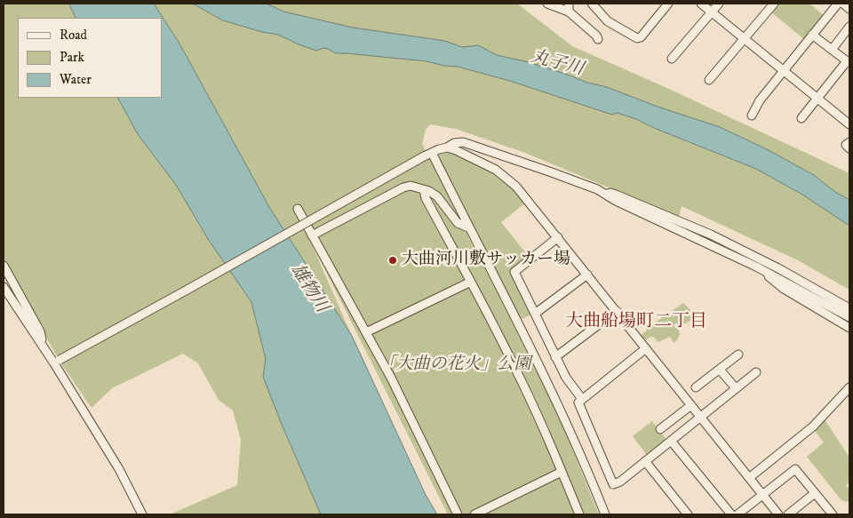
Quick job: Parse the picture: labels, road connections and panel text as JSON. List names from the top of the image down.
{
  "districts": ["大曲船場町二丁目"],
  "water": ["丸子川", "雄物川"],
  "parks": ["「大曲の花火」公園"],
  "places": ["大曲河川敷サッカー場"],
  "legend": ["Road", "Park", "Water"]
}
